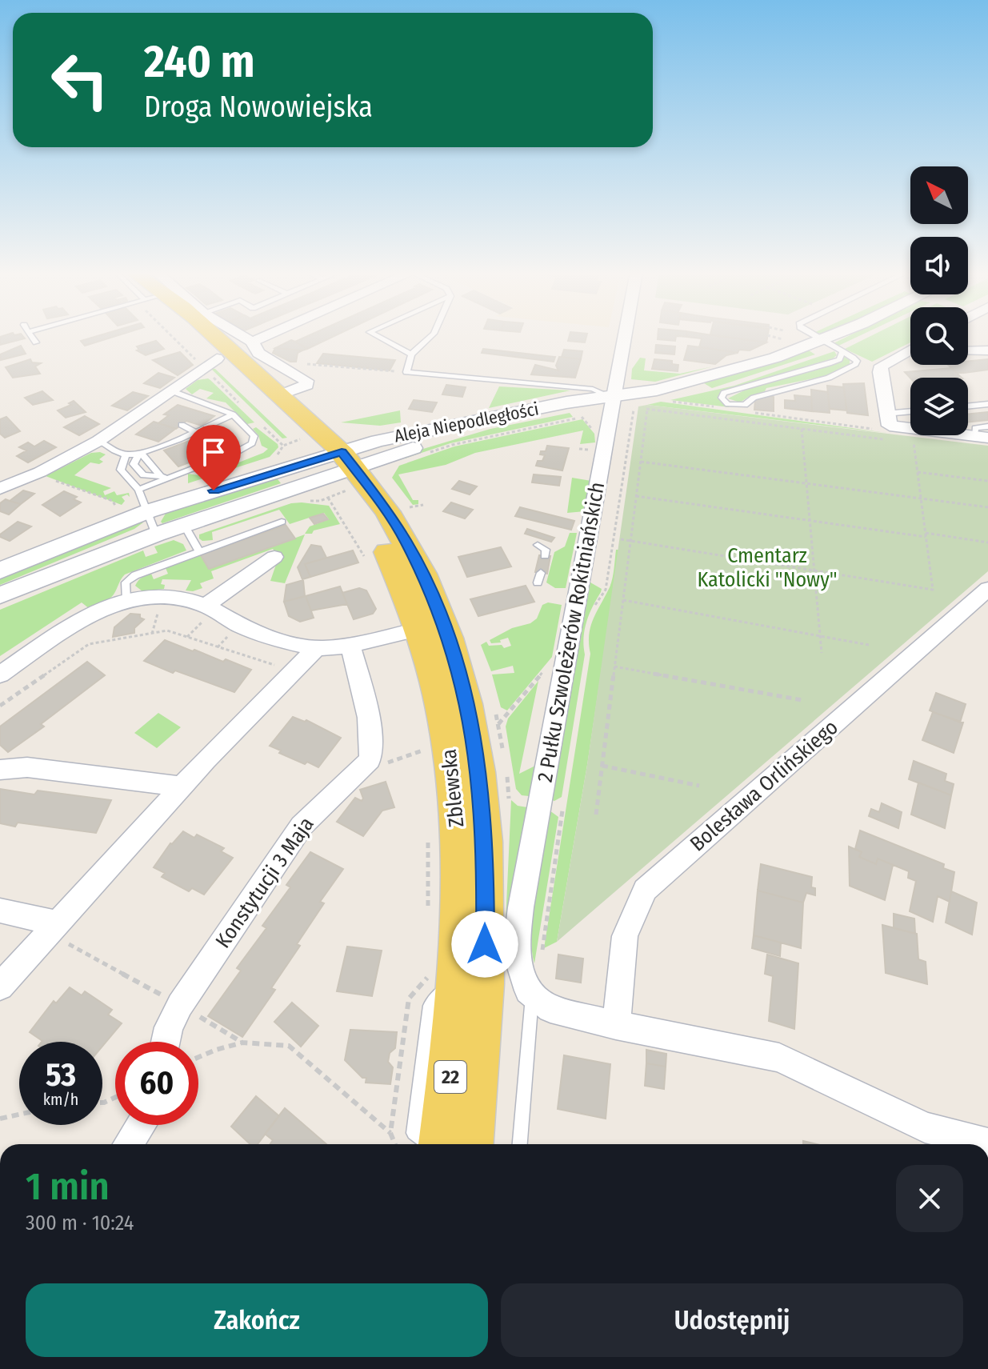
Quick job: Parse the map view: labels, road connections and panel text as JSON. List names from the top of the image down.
{
  "streets": {
    "main road": ["Zblewska", "22"],
    "street": [
      "Aleja Niepodległości",
      "2 Pułku Szwoleżerów Rokitniańskich",
      "Bolesława Orlińskiego",
      "Konstytucji 3 Maja"
    ]
  },
  "crossings": [
    ["Aleja Niepodległości", "2 Pułku Szwoleżerów Rokitniańskich"],
    ["Aleja Niepodległości", "Zblewska"],
    ["Aleja Niepodległości", "22"],
    ["Zblewska", "22"]
  ],
  "parks": ["Cmentarz Katolicki \"Nowy\""],
  "north": "top left",
  "page": {
    "turn": ["240 m", "Droga Nowowiejska"],
    "speed": "53 km/h",
    "limit": "60",
    "heading": ["1 min", "300 m · 10:24"],
    "buttons": ["Zakończ", "Udostępnij"]
  }
}
